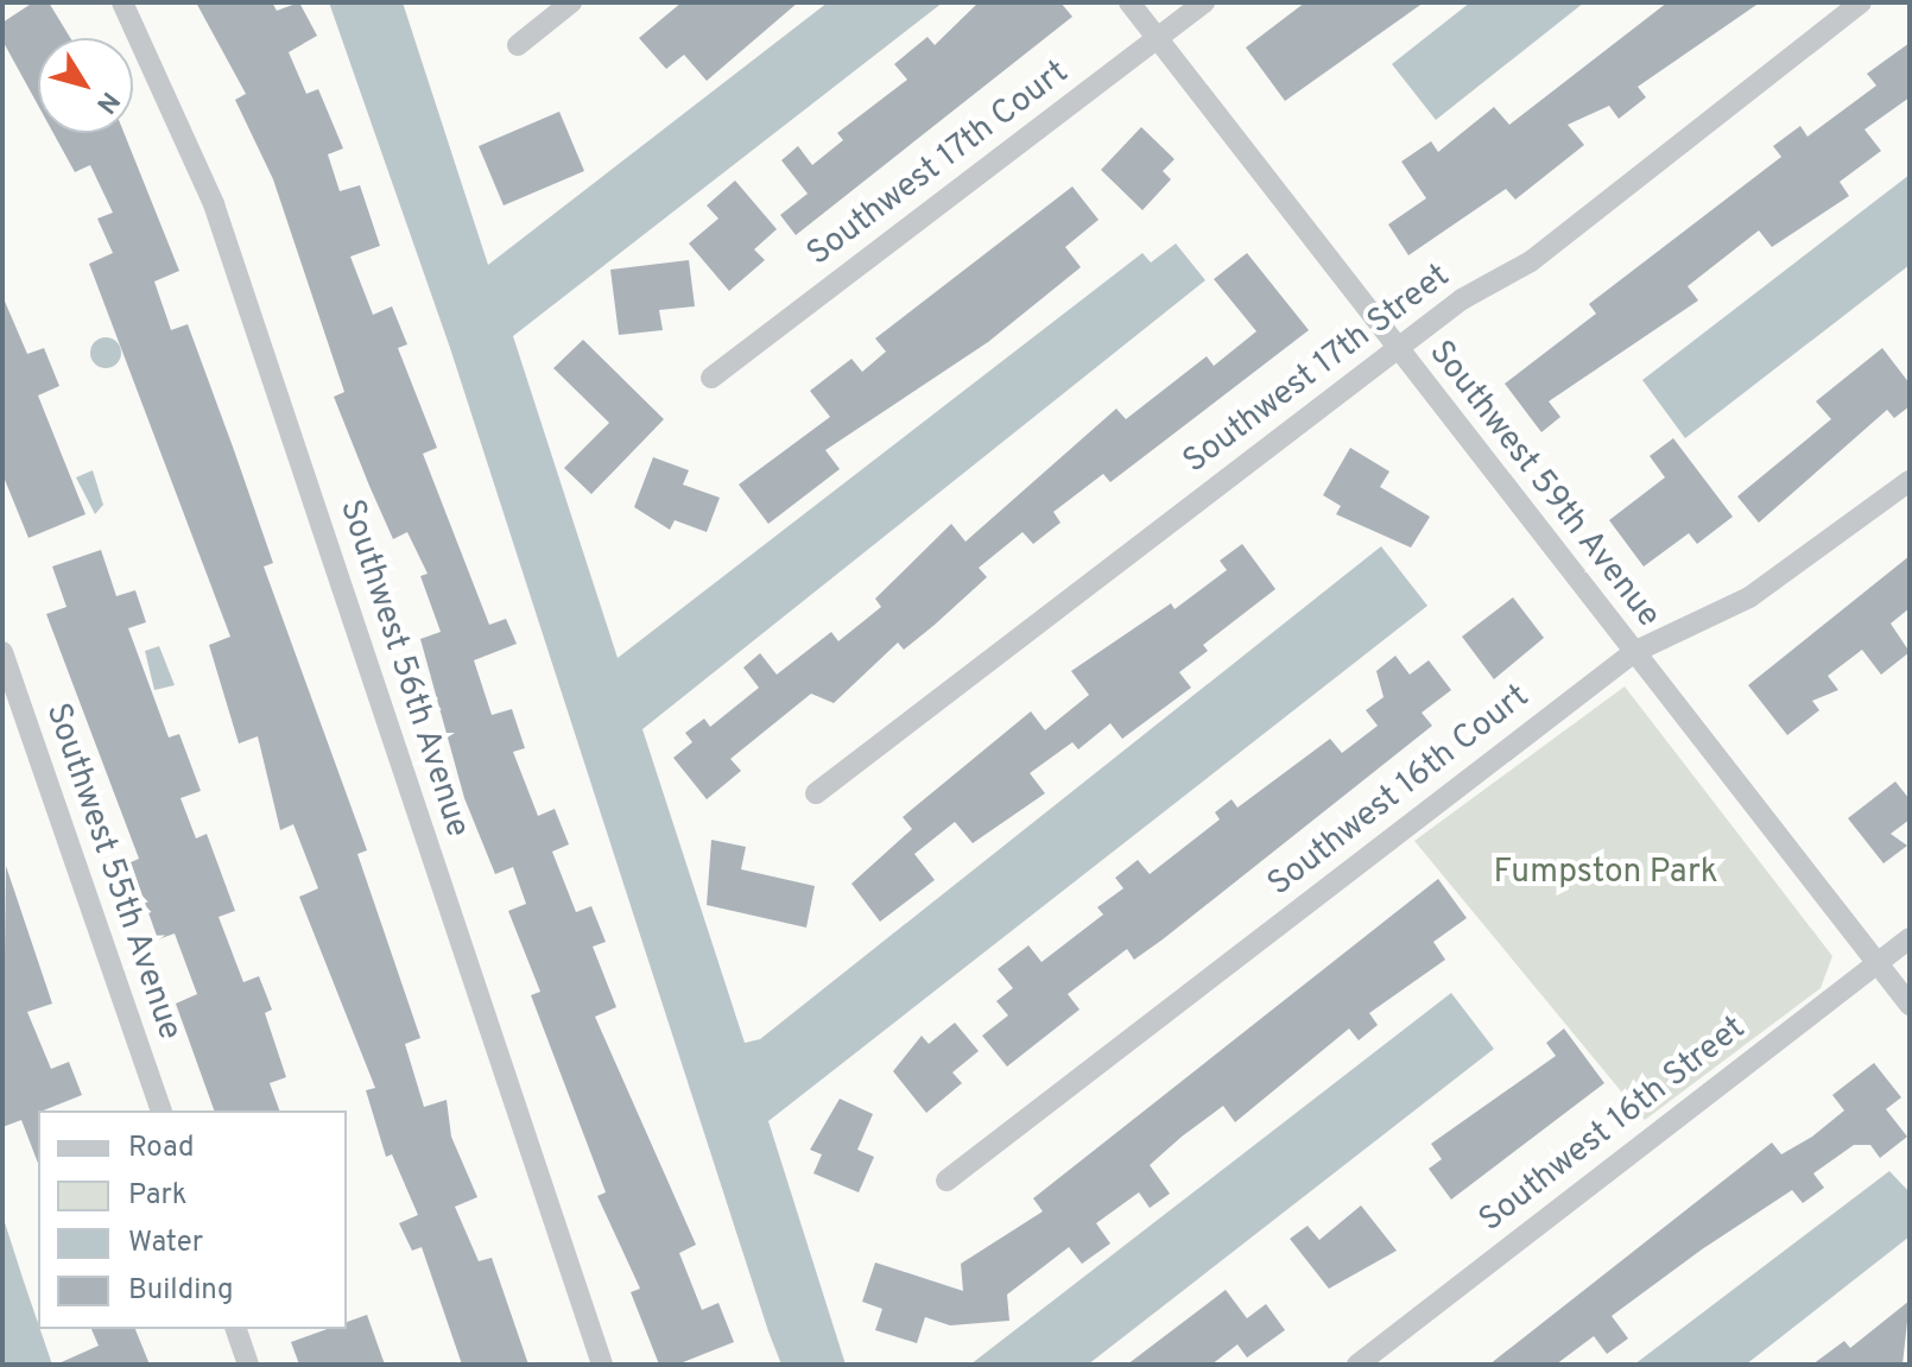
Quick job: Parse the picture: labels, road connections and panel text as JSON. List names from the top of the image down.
{
  "streets": {
    "street": [
      "Southwest 17th Court",
      "Southwest 17th Street",
      "Southwest 59th Avenue",
      "Southwest 56th Avenue",
      "Southwest 16th Court",
      "Southwest 55th Avenue",
      "Southwest 16th Street"
    ]
  },
  "crossings": [
    ["Southwest 17th Court", "Southwest 59th Avenue"],
    ["Southwest 17th Street", "Southwest 59th Avenue"],
    ["Southwest 59th Avenue", "Southwest 16th Court"],
    ["Southwest 59th Avenue", "Southwest 16th Street"]
  ],
  "parks": ["Fumpston Park"],
  "legend": [
    "Road",
    "Park",
    "Water",
    "Building"
  ],
  "north": "bottom right"
}
